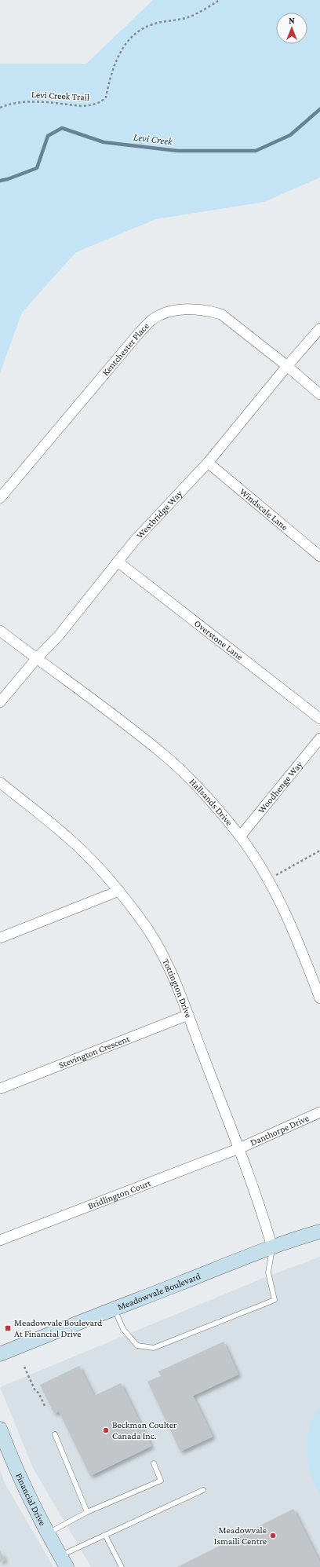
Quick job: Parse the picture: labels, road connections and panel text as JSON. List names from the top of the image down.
{
  "streets": {
    "main road": ["Meadowvale Boulevard", "Financial Drive"],
    "street": [
      "Kentchester Place",
      "Windscale Lane",
      "Westbridge Way",
      "Overstone Lane",
      "Woodhenge Way",
      "Hallsands Drive",
      "Tottington Drive",
      "Stevington Crescent",
      "Danthorpe Drive",
      "Bridlington Court"
    ],
    "path": ["Levi Creek Trail"]
  },
  "crossings": [
    ["Kentchester Place", "Westbridge Way"],
    ["Windscale Lane", "Westbridge Way"],
    ["Westbridge Way", "Overstone Lane"],
    ["Westbridge Way", "Hallsands Drive"],
    ["Woodhenge Way", "Hallsands Drive"],
    ["Tottington Drive", "Stevington Crescent"],
    ["Tottington Drive", "Danthorpe Drive"],
    ["Tottington Drive", "Bridlington Court"],
    ["Tottington Drive", "Meadowvale Boulevard"],
    ["Danthorpe Drive", "Bridlington Court"]
  ],
  "water": ["Levi Creek"],
  "places": {
    "transit": ["Meadowvale Boulevard At Financial Drive"],
    "other": ["Beckman Coulter Canada Inc.", "Meadowvale Ismaili Centre"]
  },
  "north": "top"
}
